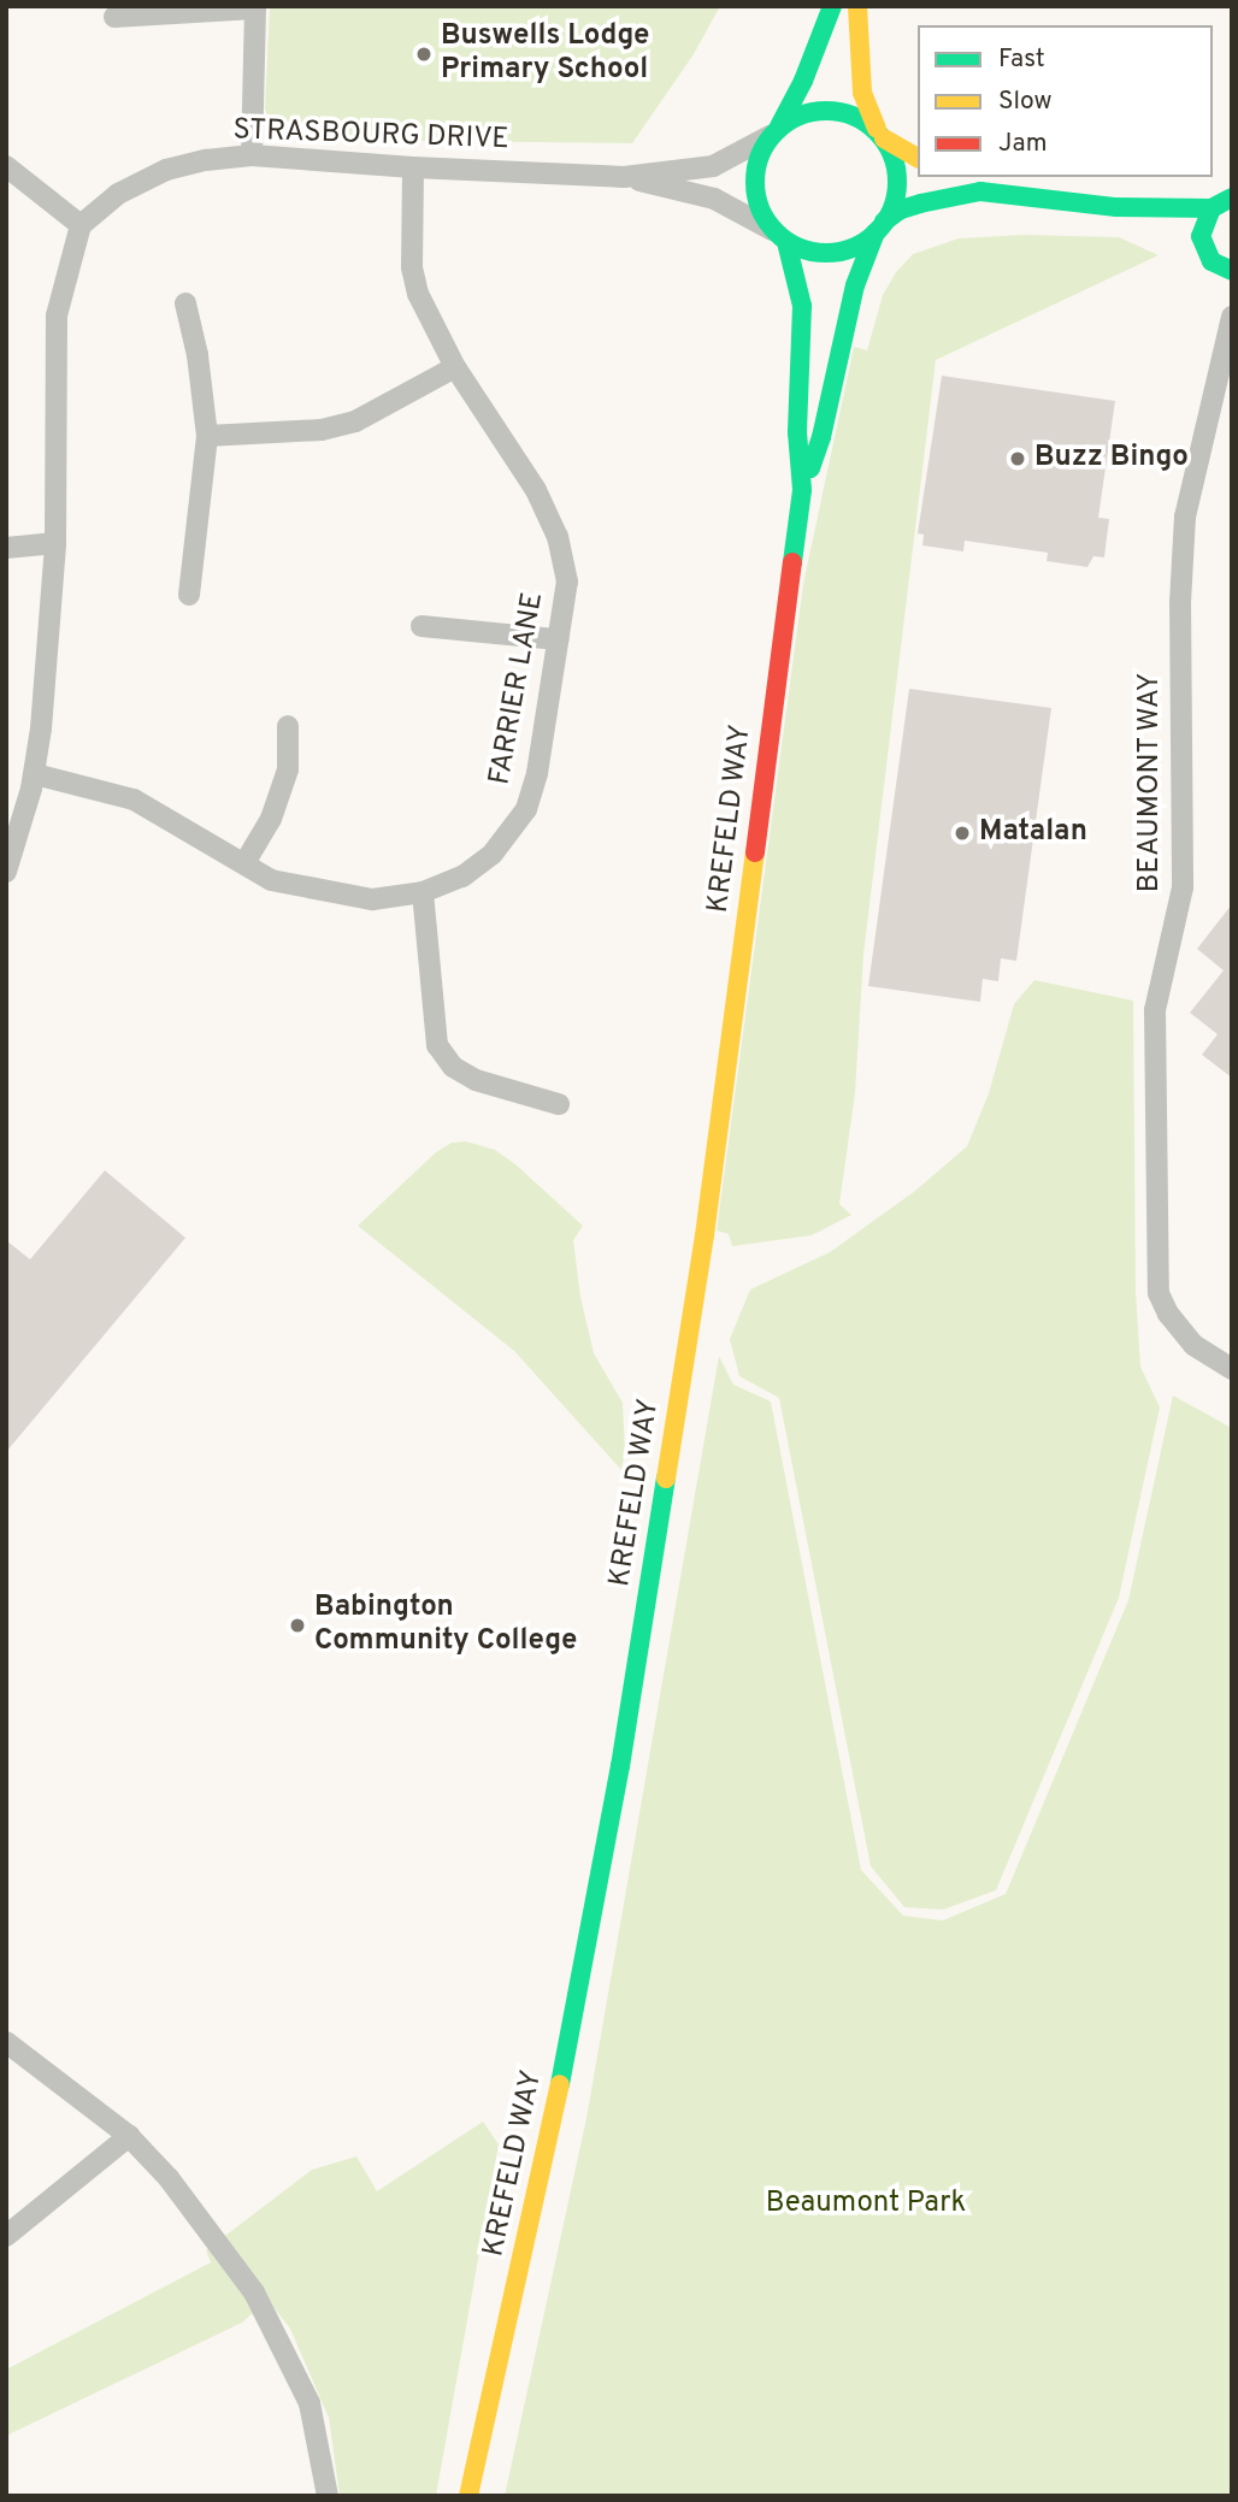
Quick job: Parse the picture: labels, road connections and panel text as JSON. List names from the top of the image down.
{
  "streets": {
    "main road": ["KREFELD WAY"],
    "street": ["STRASBOURG DRIVE", "FARRIER LANE", "BEAUMONT WAY"]
  },
  "crossings": [
    ["STRASBOURG DRIVE", "FARRIER LANE"],
    ["STRASBOURG DRIVE", "KREFELD WAY"]
  ],
  "parks": ["Beaumont Park"],
  "places": [
    "Buswells Lodge Primary School",
    "Buzz Bingo",
    "Matalan",
    "Babington Community College"
  ],
  "legend": ["Fast", "Slow", "Jam"]
}
